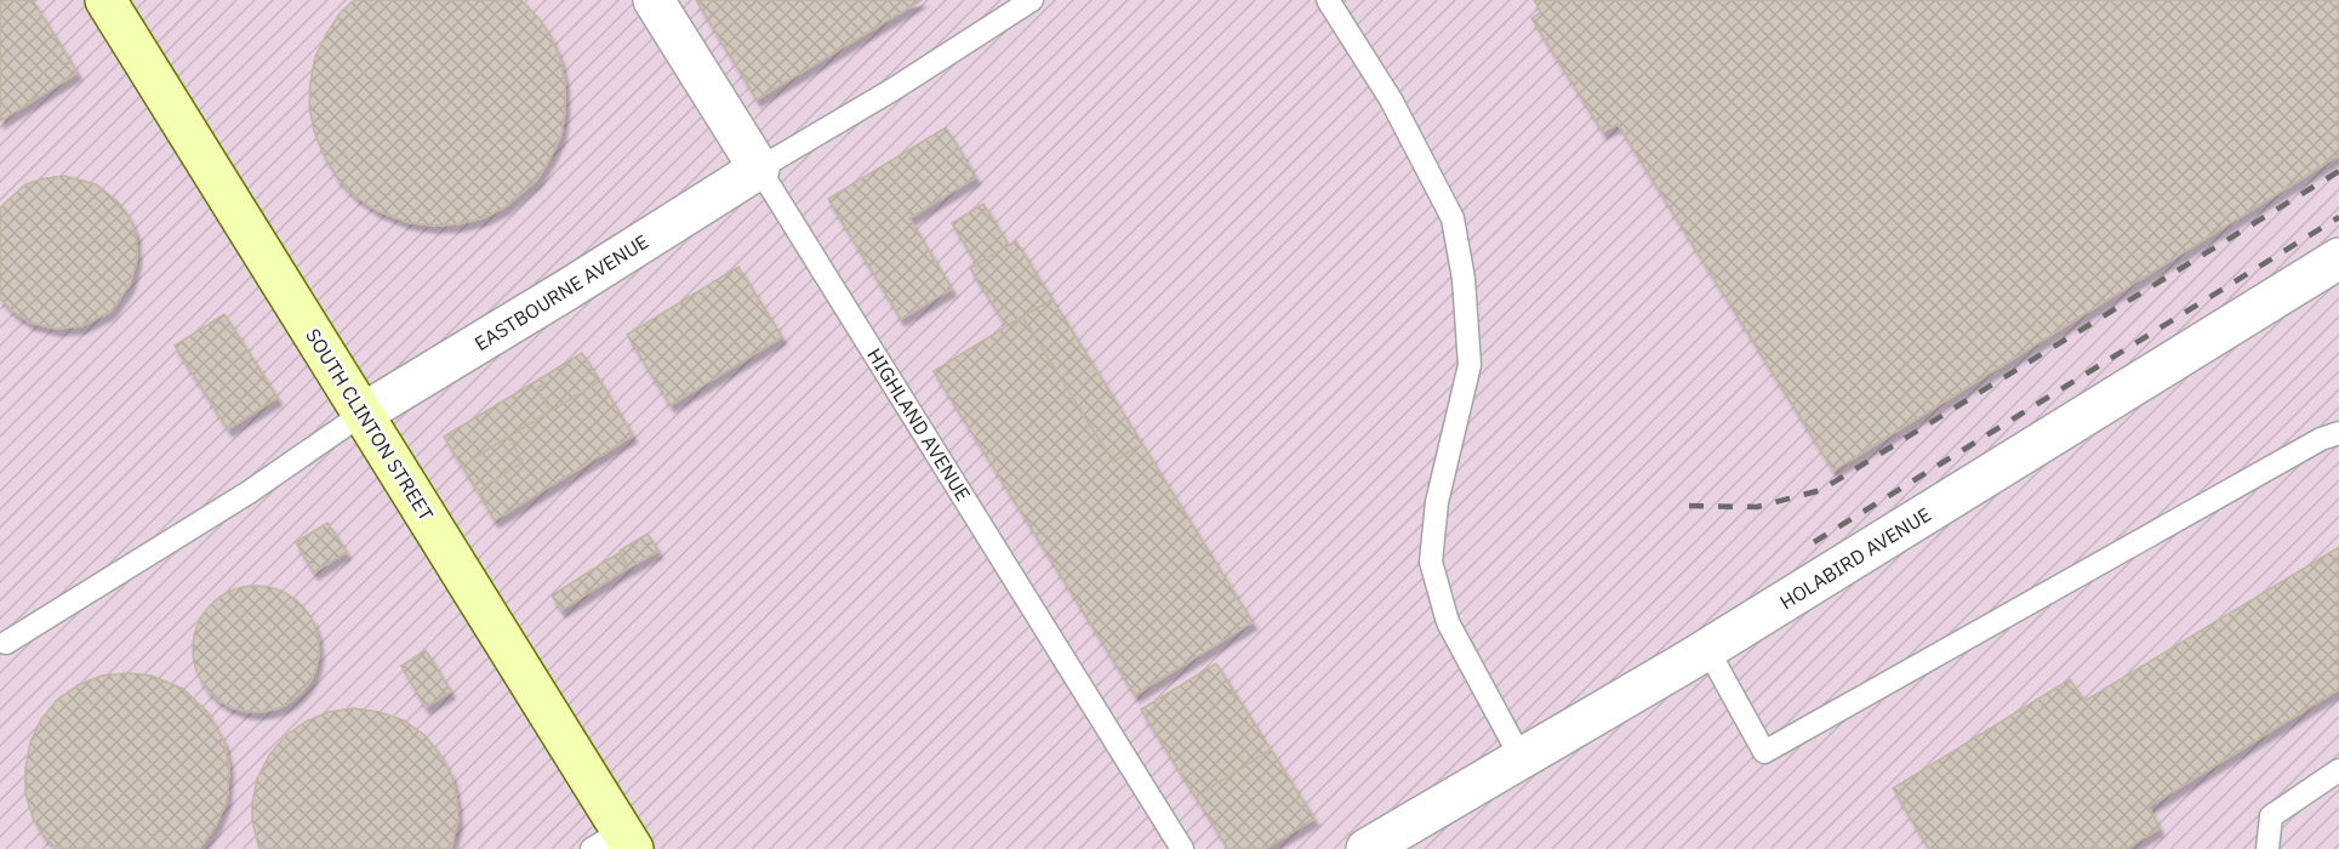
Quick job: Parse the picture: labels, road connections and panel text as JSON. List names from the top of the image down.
{
  "streets": {
    "main road": ["SOUTH CLINTON STREET"],
    "street": ["EASTBOURNE AVENUE", "HIGHLAND AVENUE", "HOLABIRD AVENUE"]
  },
  "crossings": [
    ["EASTBOURNE AVENUE", "SOUTH CLINTON STREET"],
    ["EASTBOURNE AVENUE", "HIGHLAND AVENUE"]
  ]
}
